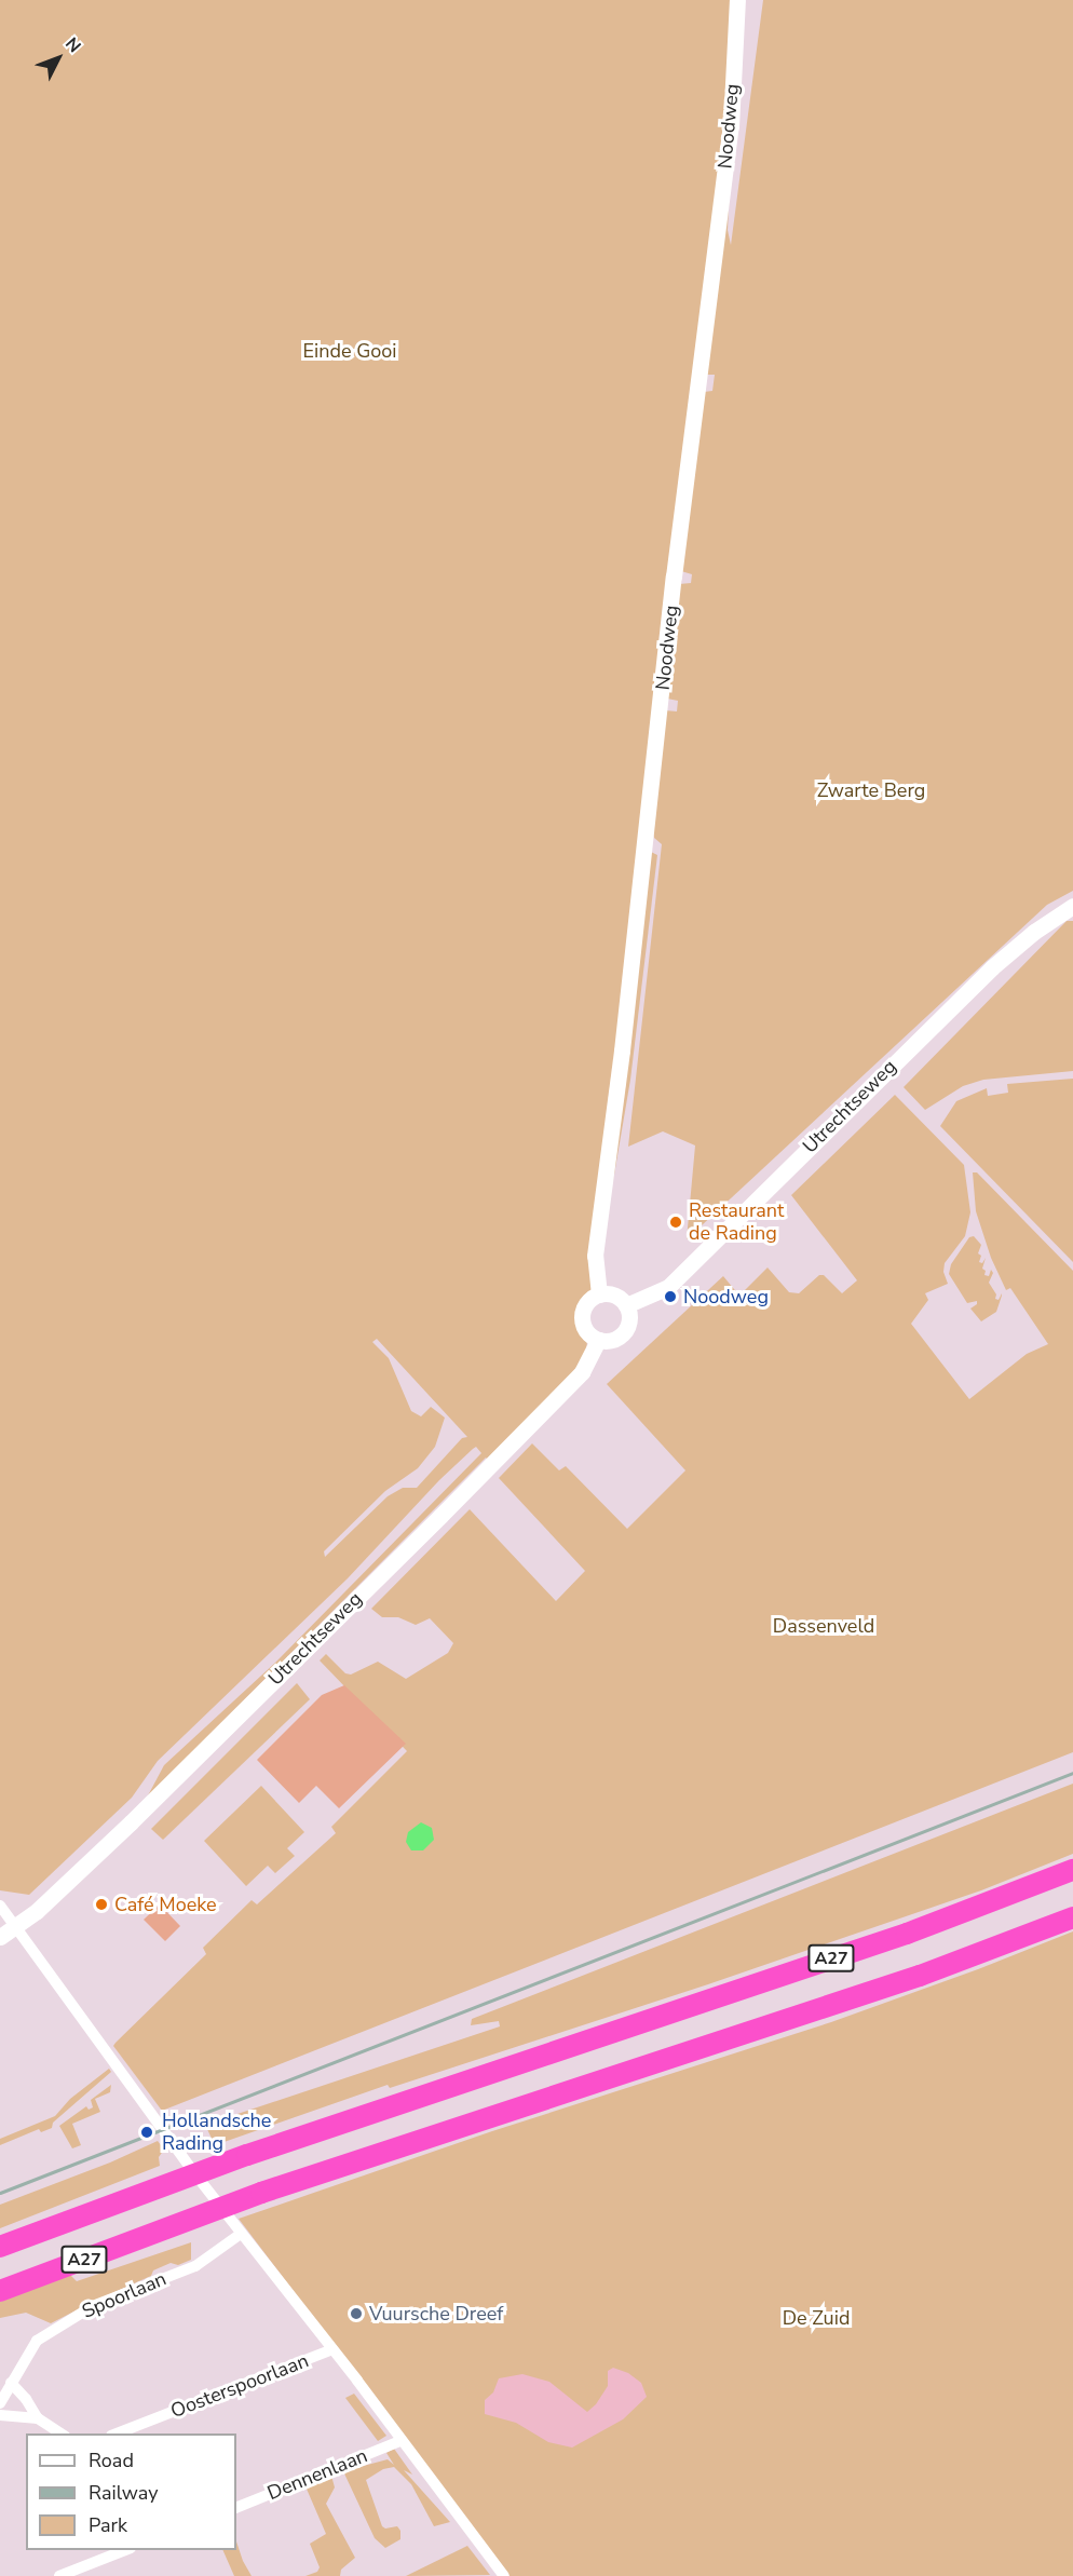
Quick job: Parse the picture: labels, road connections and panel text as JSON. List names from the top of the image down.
{
  "streets": {
    "highway": ["A27"],
    "main road": ["Noodweg", "Utrechtseweg"],
    "street": ["Spoorlaan", "Oosterspoorlaan", "Dennenlaan"]
  },
  "crossings": [
    ["Noodweg", "Utrechtseweg"]
  ],
  "parks": [
    "Einde Gooi",
    "Zwarte Berg",
    "Dassenveld",
    "De Zuid"
  ],
  "places": [
    "Restaurant de Rading",
    "Noodweg",
    "Café Moeke",
    "Hollandsche Rading",
    "Vuursche Dreef"
  ],
  "legend": ["Road", "Railway", "Park"],
  "north": "top right"
}
